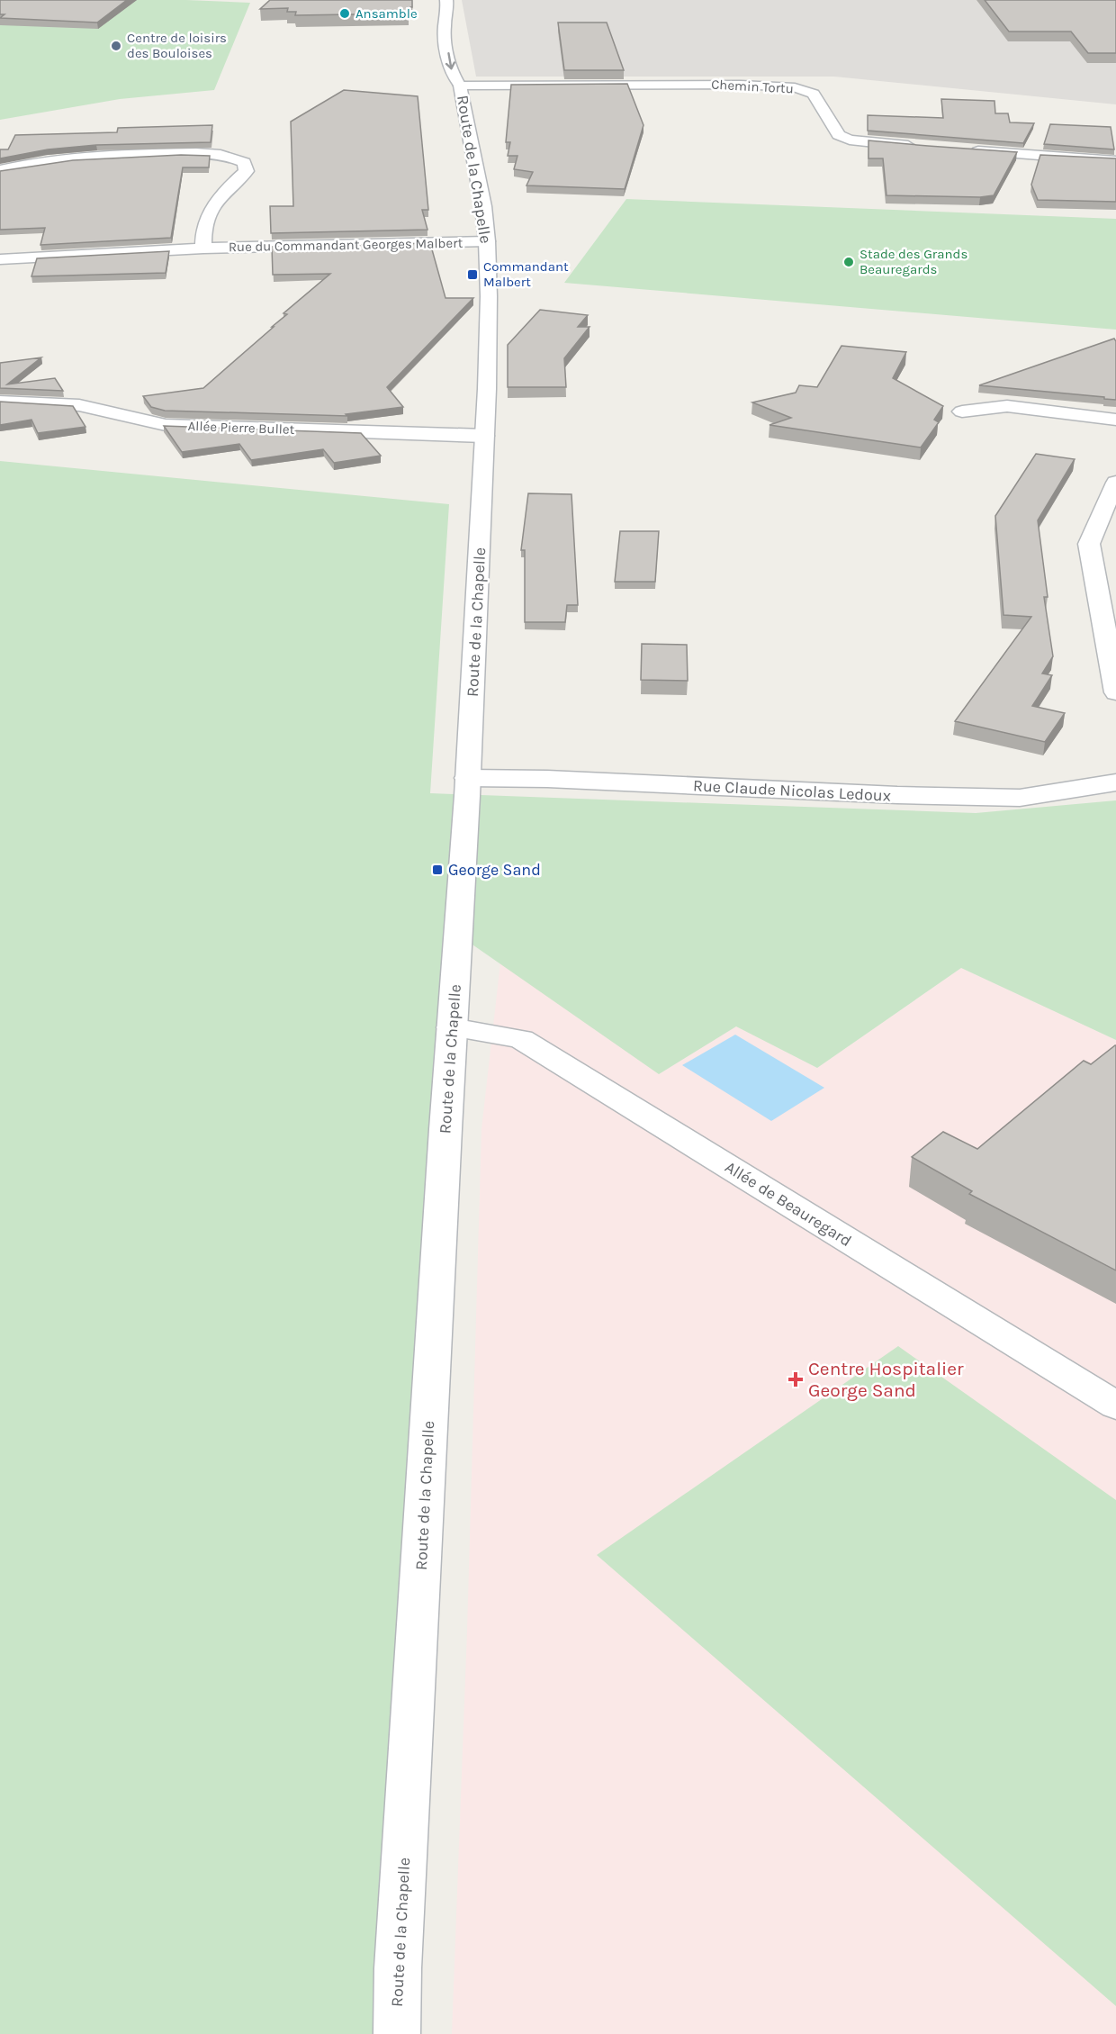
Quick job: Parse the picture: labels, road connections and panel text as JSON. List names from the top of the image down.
{
  "streets": {
    "street": [
      "Chemin Tortu",
      "Route de la Chapelle",
      "Rue du Commandant Georges Malbert",
      "Allée Pierre Bullet",
      "Rue Claude Nicolas Ledoux",
      "Allée de Beauregard"
    ]
  },
  "crossings": [
    ["Chemin Tortu", "Route de la Chapelle"],
    ["Route de la Chapelle", "Rue du Commandant Georges Malbert"],
    ["Route de la Chapelle", "Allée Pierre Bullet"],
    ["Route de la Chapelle", "Rue Claude Nicolas Ledoux"],
    ["Route de la Chapelle", "Allée de Beauregard"]
  ],
  "places": {
    "other": ["Ansamble", "Centre de loisirs des Bouloises", "Stade des Grands Beauregards"],
    "transit": ["Commandant Malbert", "George Sand"],
    "health": ["Centre Hospitalier George Sand"]
  }
}
